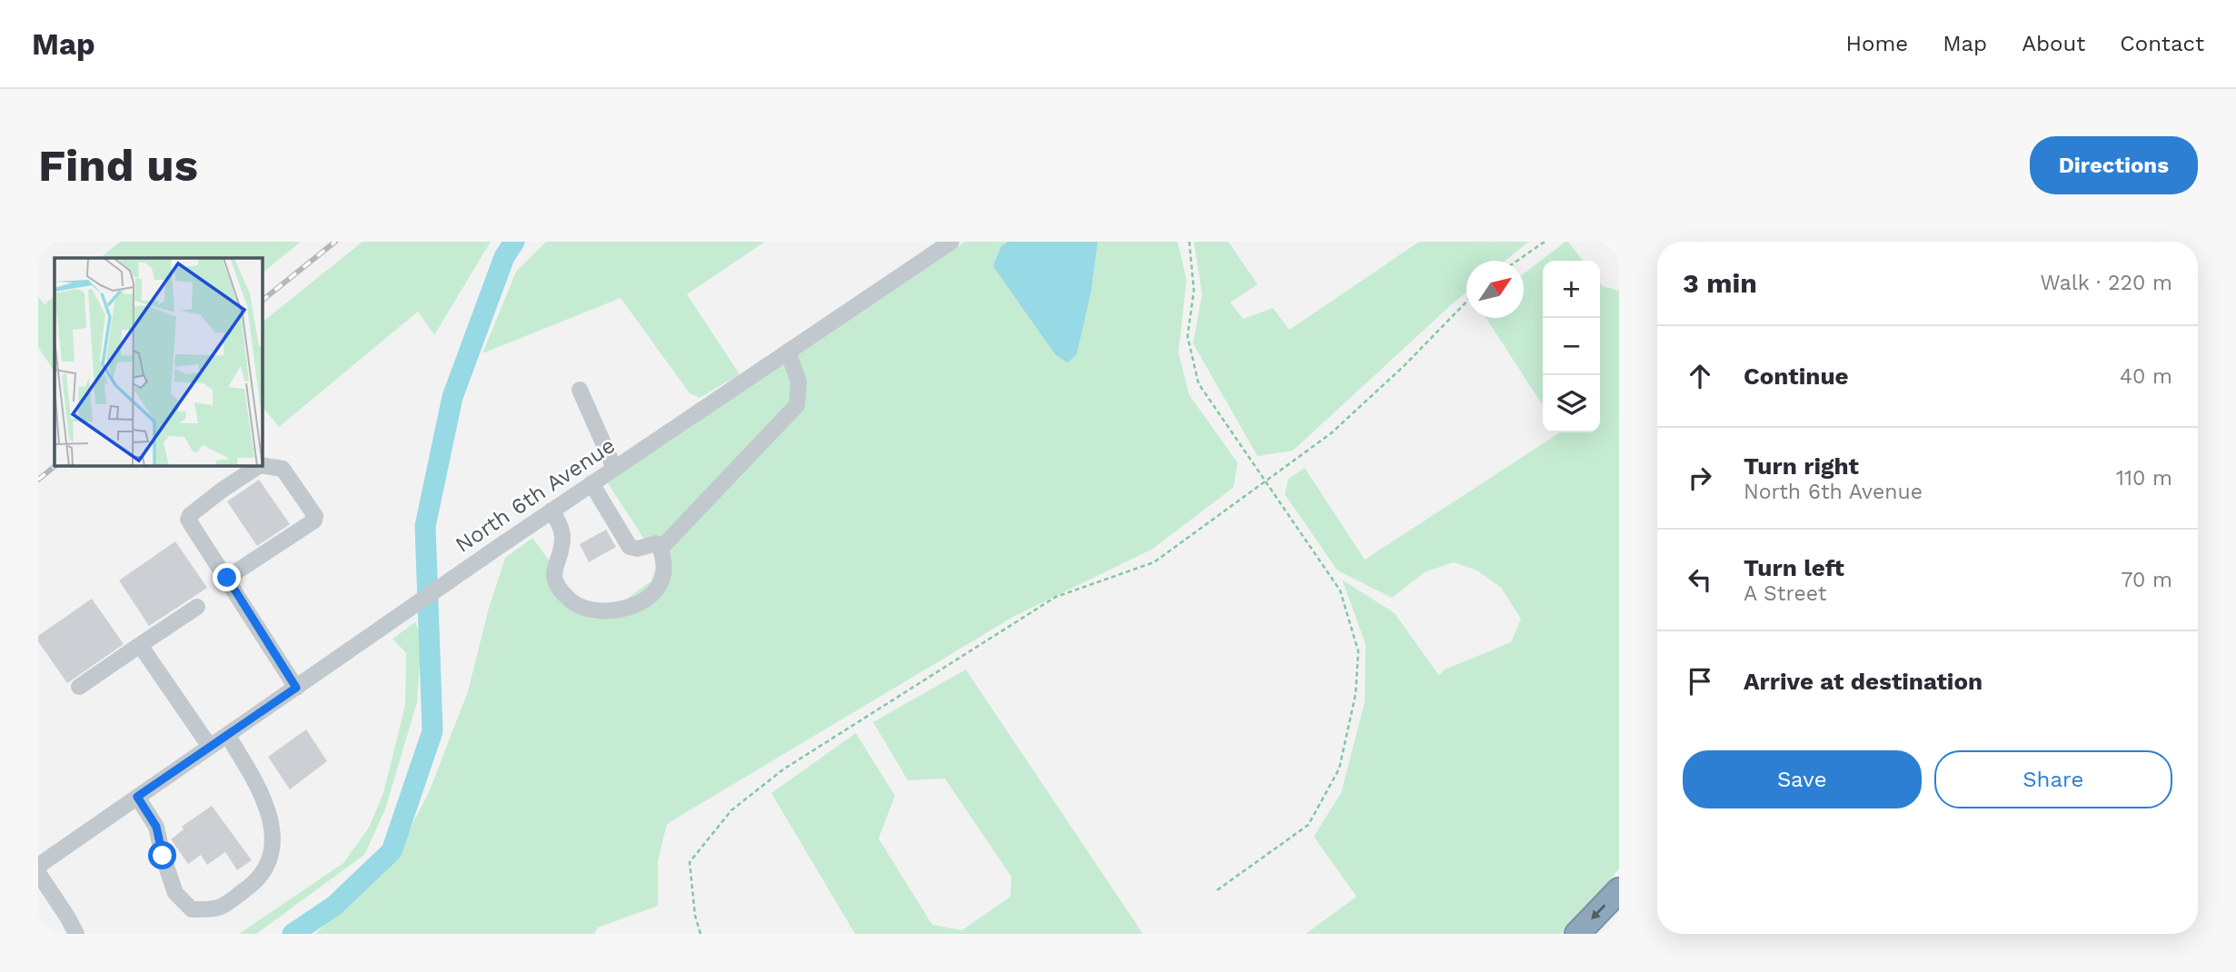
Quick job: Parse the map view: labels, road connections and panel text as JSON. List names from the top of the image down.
{
  "streets": {
    "street": ["North 6th Avenue"]
  },
  "north": "top right",
  "page": {
    "header": "Map",
    "nav": [
      "Home",
      "Map",
      "About",
      "Contact"
    ],
    "buttons": [
      "Directions",
      ["Save", "Share"]
    ],
    "title": "Find us",
    "heading": ["3 min", "Walk · 220 m"],
    "map_buttons": ["+", "−"],
    "list": [
      ["Continue", "40 m"],
      ["Turn right", "North 6th Avenue", "110 m"],
      ["Turn left", "A Street", "70 m"],
      "Arrive at destination"
    ]
  }
}
